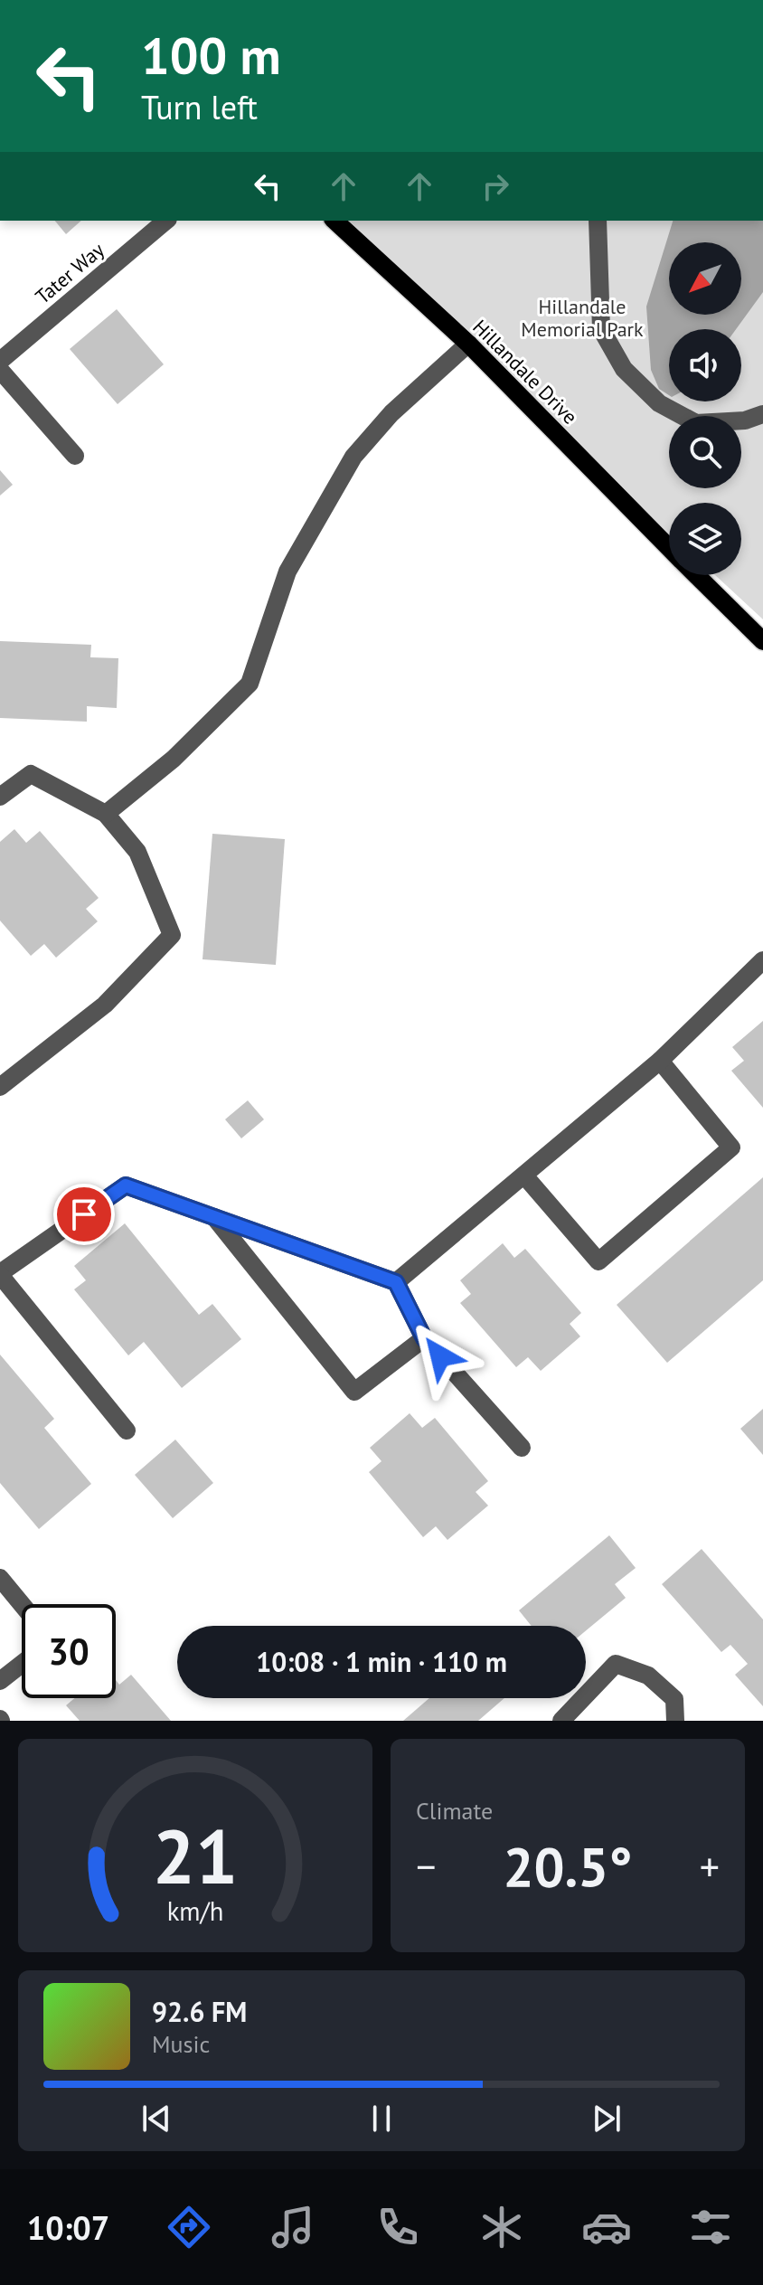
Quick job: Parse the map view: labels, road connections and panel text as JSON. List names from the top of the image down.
{
  "streets": {
    "main road": ["Hillandale Drive"],
    "street": ["Tater Way"]
  },
  "parks": ["Hillandale Memorial Park"],
  "north": "bottom left",
  "page": {
    "turn": ["100 m", "Turn left"],
    "limit": "30",
    "trip": "10:08 · 1 min · 110 m",
    "tile": "Climate",
    "heat": ["−", "20.5°", "+"],
    "song": ["92.6 FM", "Music"],
    "tabs": "10:07",
    "gauge": ["21", "km/h"]
  }
}
